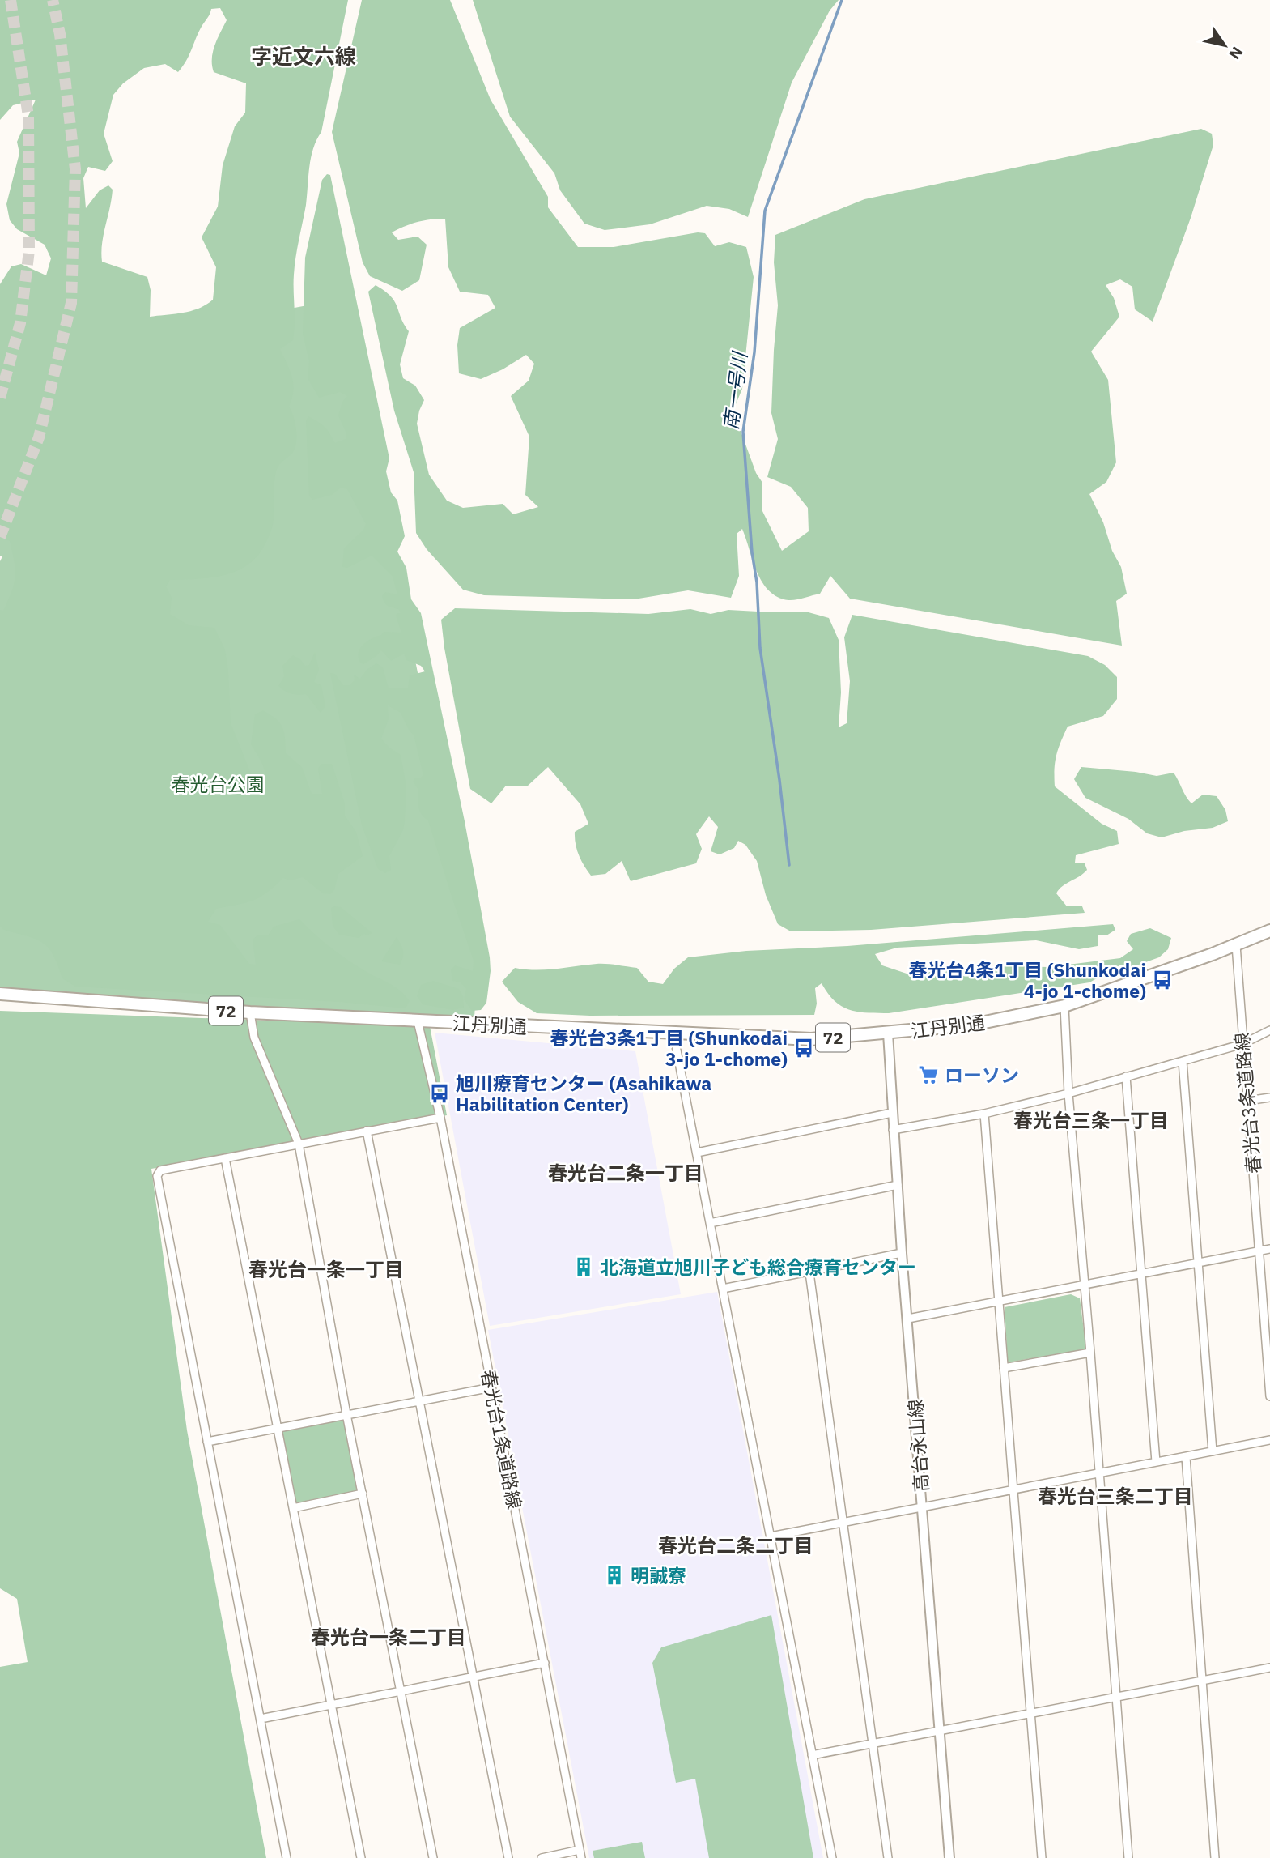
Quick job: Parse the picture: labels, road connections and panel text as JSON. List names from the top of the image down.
{
  "streets": {
    "main road": ["72", "江丹別通"],
    "street": ["春光台3条道路線", "春光台1条道路線", "高台永山線"]
  },
  "crossings": [
    ["江丹別通", "春光台3条道路線"],
    ["江丹別通", "春光台1条道路線"],
    ["江丹別通", "高台永山線"]
  ],
  "districts": [
    "字近文六線",
    "春光台三条一丁目",
    "春光台二条一丁目",
    "春光台一条一丁目",
    "春光台三条二丁目",
    "春光台二条二丁目",
    "春光台一条二丁目"
  ],
  "water": ["南一号川"],
  "parks": ["春光台公園"],
  "places": {
    "bus stop": ["春光台4条1丁目 (Shunkodai 4-jo 1-chome)", "春光台3条1丁目 (Shunkodai 3-jo 1-chome)", "旭川療育センター (Asahikawa Habilitation Center)"],
    "supermarket": ["ローソン"],
    "building": ["北海道立旭川子ども総合療育センター", "明誠寮"]
  },
  "north": "bottom right"
}
